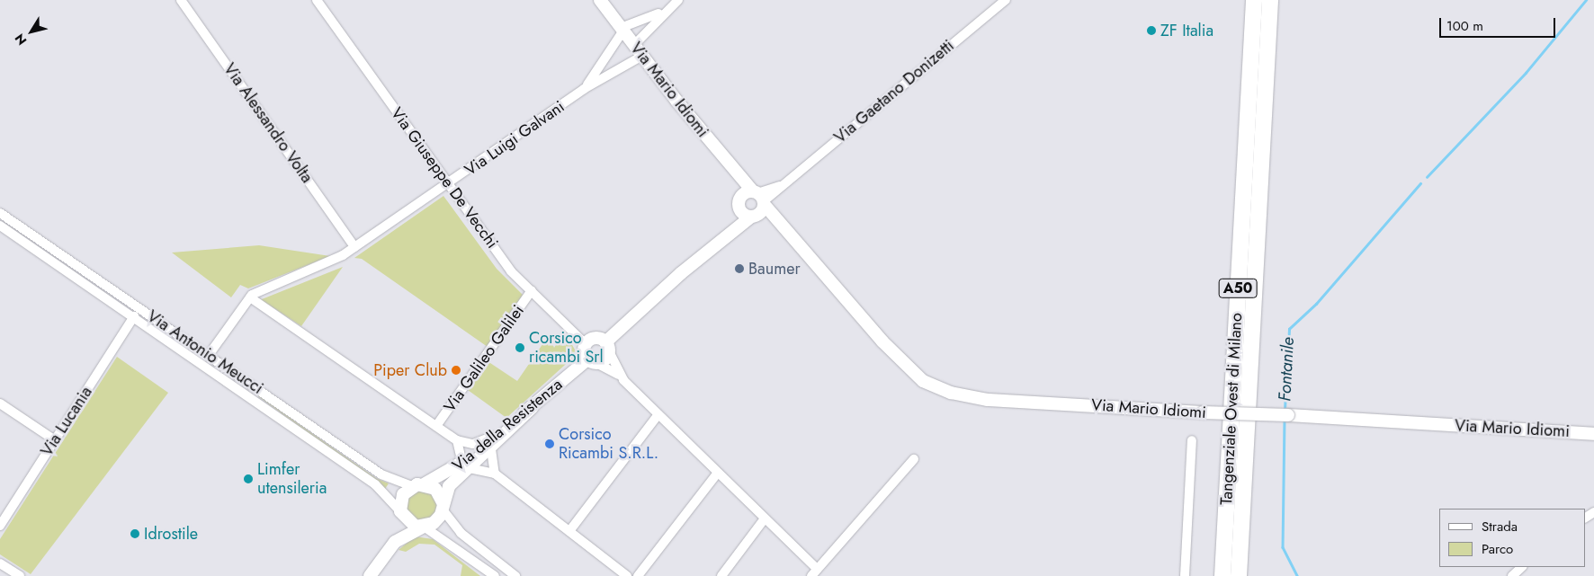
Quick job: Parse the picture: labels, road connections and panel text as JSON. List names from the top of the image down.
{
  "streets": {
    "highway": ["A50", "Tangenziale Ovest di Milano"],
    "street": [
      "Via Mario Idiomi",
      "Via Gaetano Donizetti",
      "Via Alessandro Volta",
      "Via Luigi Galvani",
      "Via Giuseppe De Vecchi",
      "Via Antonio Meucci",
      "Via Galileo Galilei",
      "Via Lucania",
      "Via della Resistenza"
    ]
  },
  "crossings": [
    ["Via Mario Idiomi", "Via Gaetano Donizetti"],
    ["Via Mario Idiomi", "Via Luigi Galvani"],
    ["Via Alessandro Volta", "Via Luigi Galvani"],
    ["Via Luigi Galvani", "Via Giuseppe De Vecchi"],
    ["Via Giuseppe De Vecchi", "Via Galileo Galilei"],
    ["Via Antonio Meucci", "Via Lucania"],
    ["Via Antonio Meucci", "Via della Resistenza"]
  ],
  "water": ["Fontanile"],
  "places": [
    "ZF Italia",
    "Baumer",
    "Corsico ricambi Srl",
    "Piper Club",
    "Corsico Ricambi S.R.L.",
    "Limfer utensileria",
    "Idrostile"
  ],
  "legend": ["Strada", "Parco"],
  "scale_bar": "100 m",
  "north": "bottom left"
}
